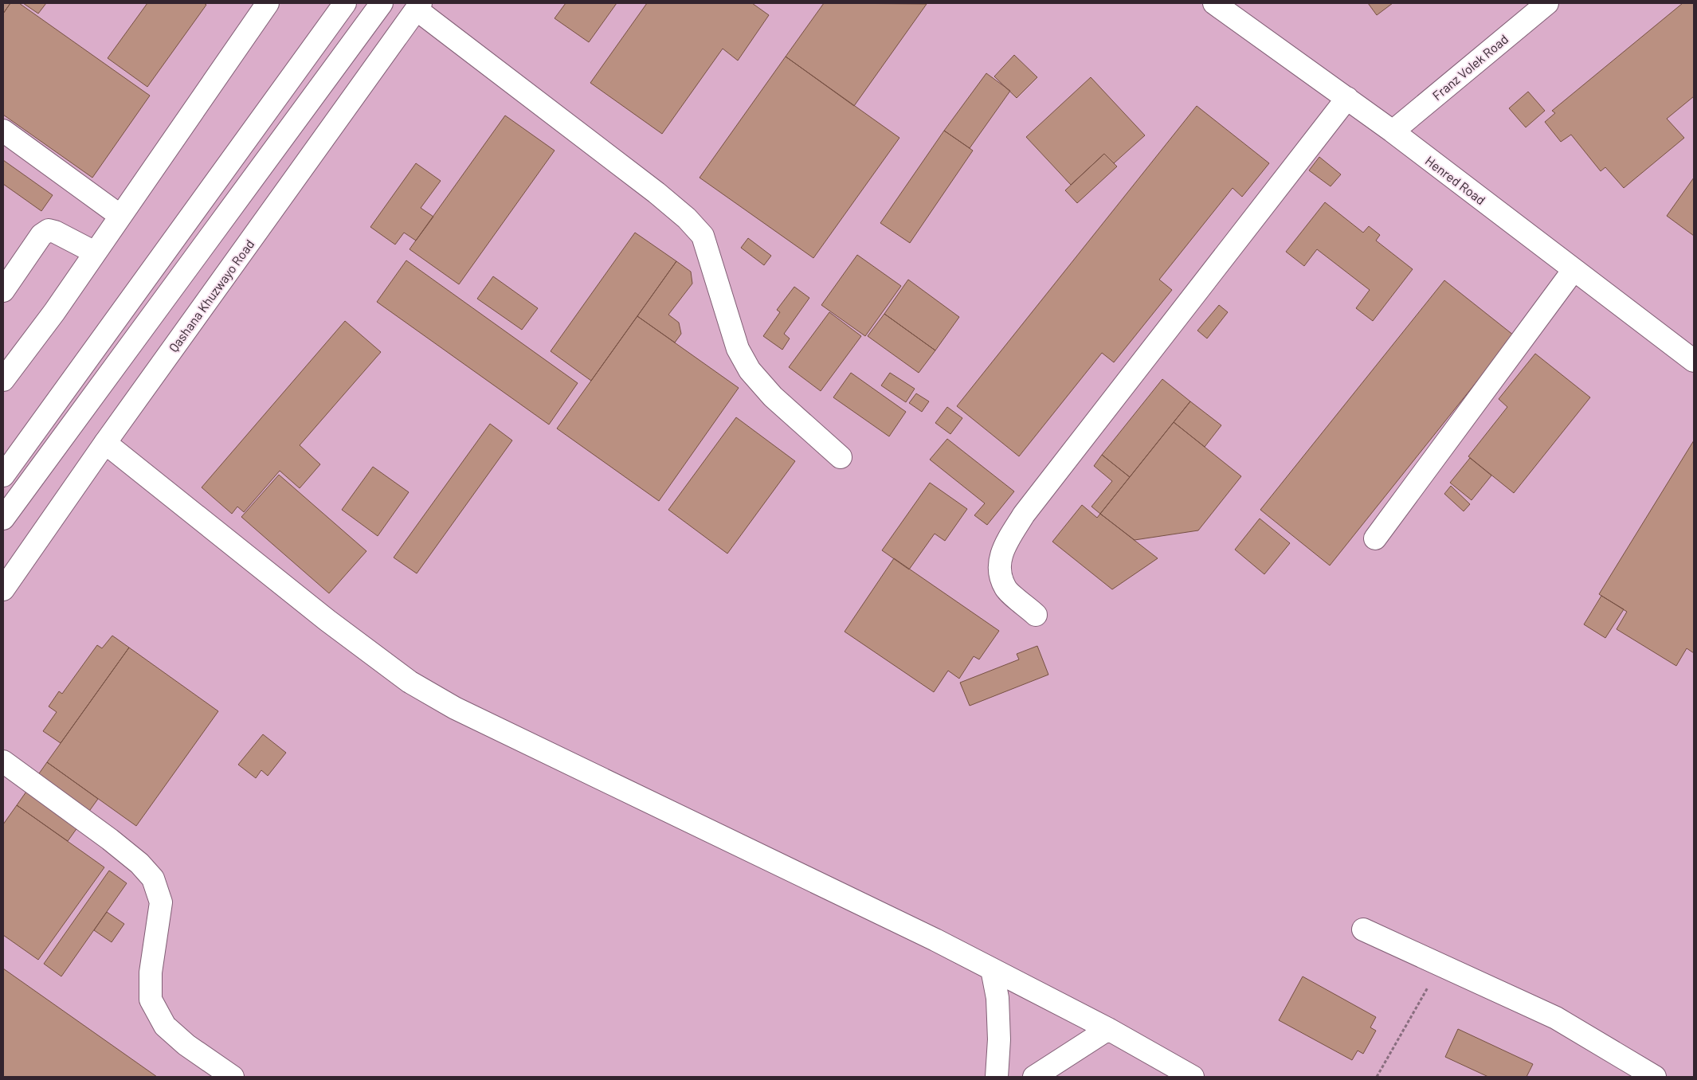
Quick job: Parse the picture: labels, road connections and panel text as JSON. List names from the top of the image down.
{
  "streets": {
    "main road": ["Franz Volek Road", "Henred Road", "Qashana Khuzwayo Road"]
  },
  "crossings": [
    ["Franz Volek Road", "Henred Road"]
  ]
}
